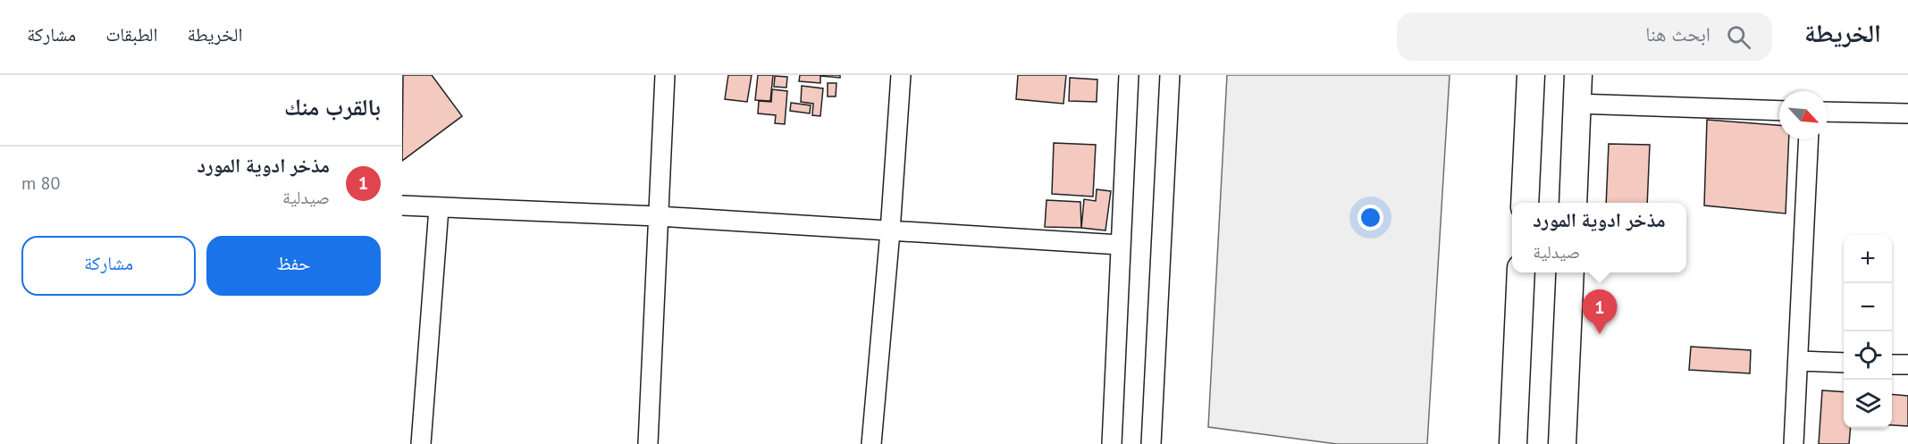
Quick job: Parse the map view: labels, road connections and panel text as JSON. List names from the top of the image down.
{
  "north": "bottom right",
  "page": {
    "header": "الخريطة",
    "search": "ابحث هنا",
    "nav": ["الخريطة", "الطبقات", "مشاركة"],
    "heading": "بالقرب منك",
    "list": [
      {
        "mark": "1",
        "name": "مذخر ادوية المورد",
        "note": "صيدلية",
        "value": "80 m"
      }
    ],
    "popup": ["مذخر ادوية المورد", "صيدلية"],
    "buttons": ["حفظ", "مشاركة"],
    "map_buttons": ["+", "−"],
    "pins": "1"
  }
}
